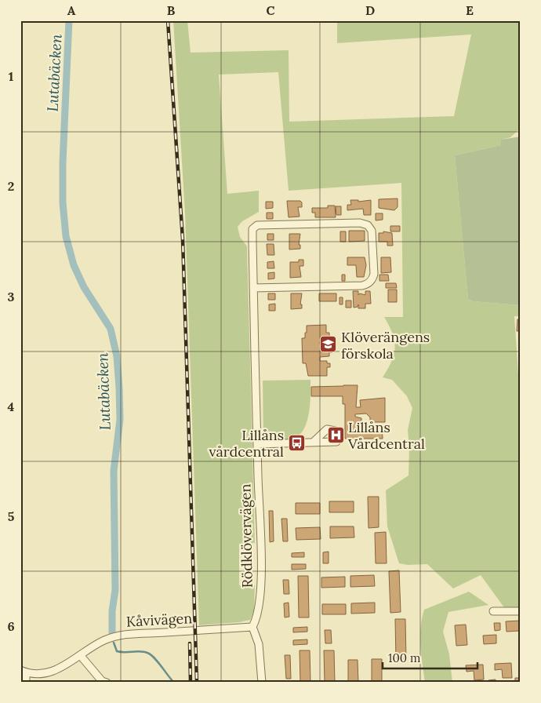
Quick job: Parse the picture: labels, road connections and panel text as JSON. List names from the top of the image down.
{
  "streets": {
    "street": ["Rödklövervägen", "Kåvivägen"]
  },
  "crossings": [
    ["Rödklövervägen", "Kåvivägen"]
  ],
  "water": ["Lutabäcken"],
  "places": {
    "school or university": ["Klöverängens förskola"],
    "hospital": ["Lillåns Vårdcentral"],
    "bus stop": ["Lillåns vårdcentral"]
  },
  "scale_bar": "100 m",
  "grid": {
    "columns": [
      "A",
      "B",
      "C",
      "D",
      "E"
    ],
    "rows": [
      "1",
      "2",
      "3",
      "4",
      "5",
      "6"
    ]
  }
}
